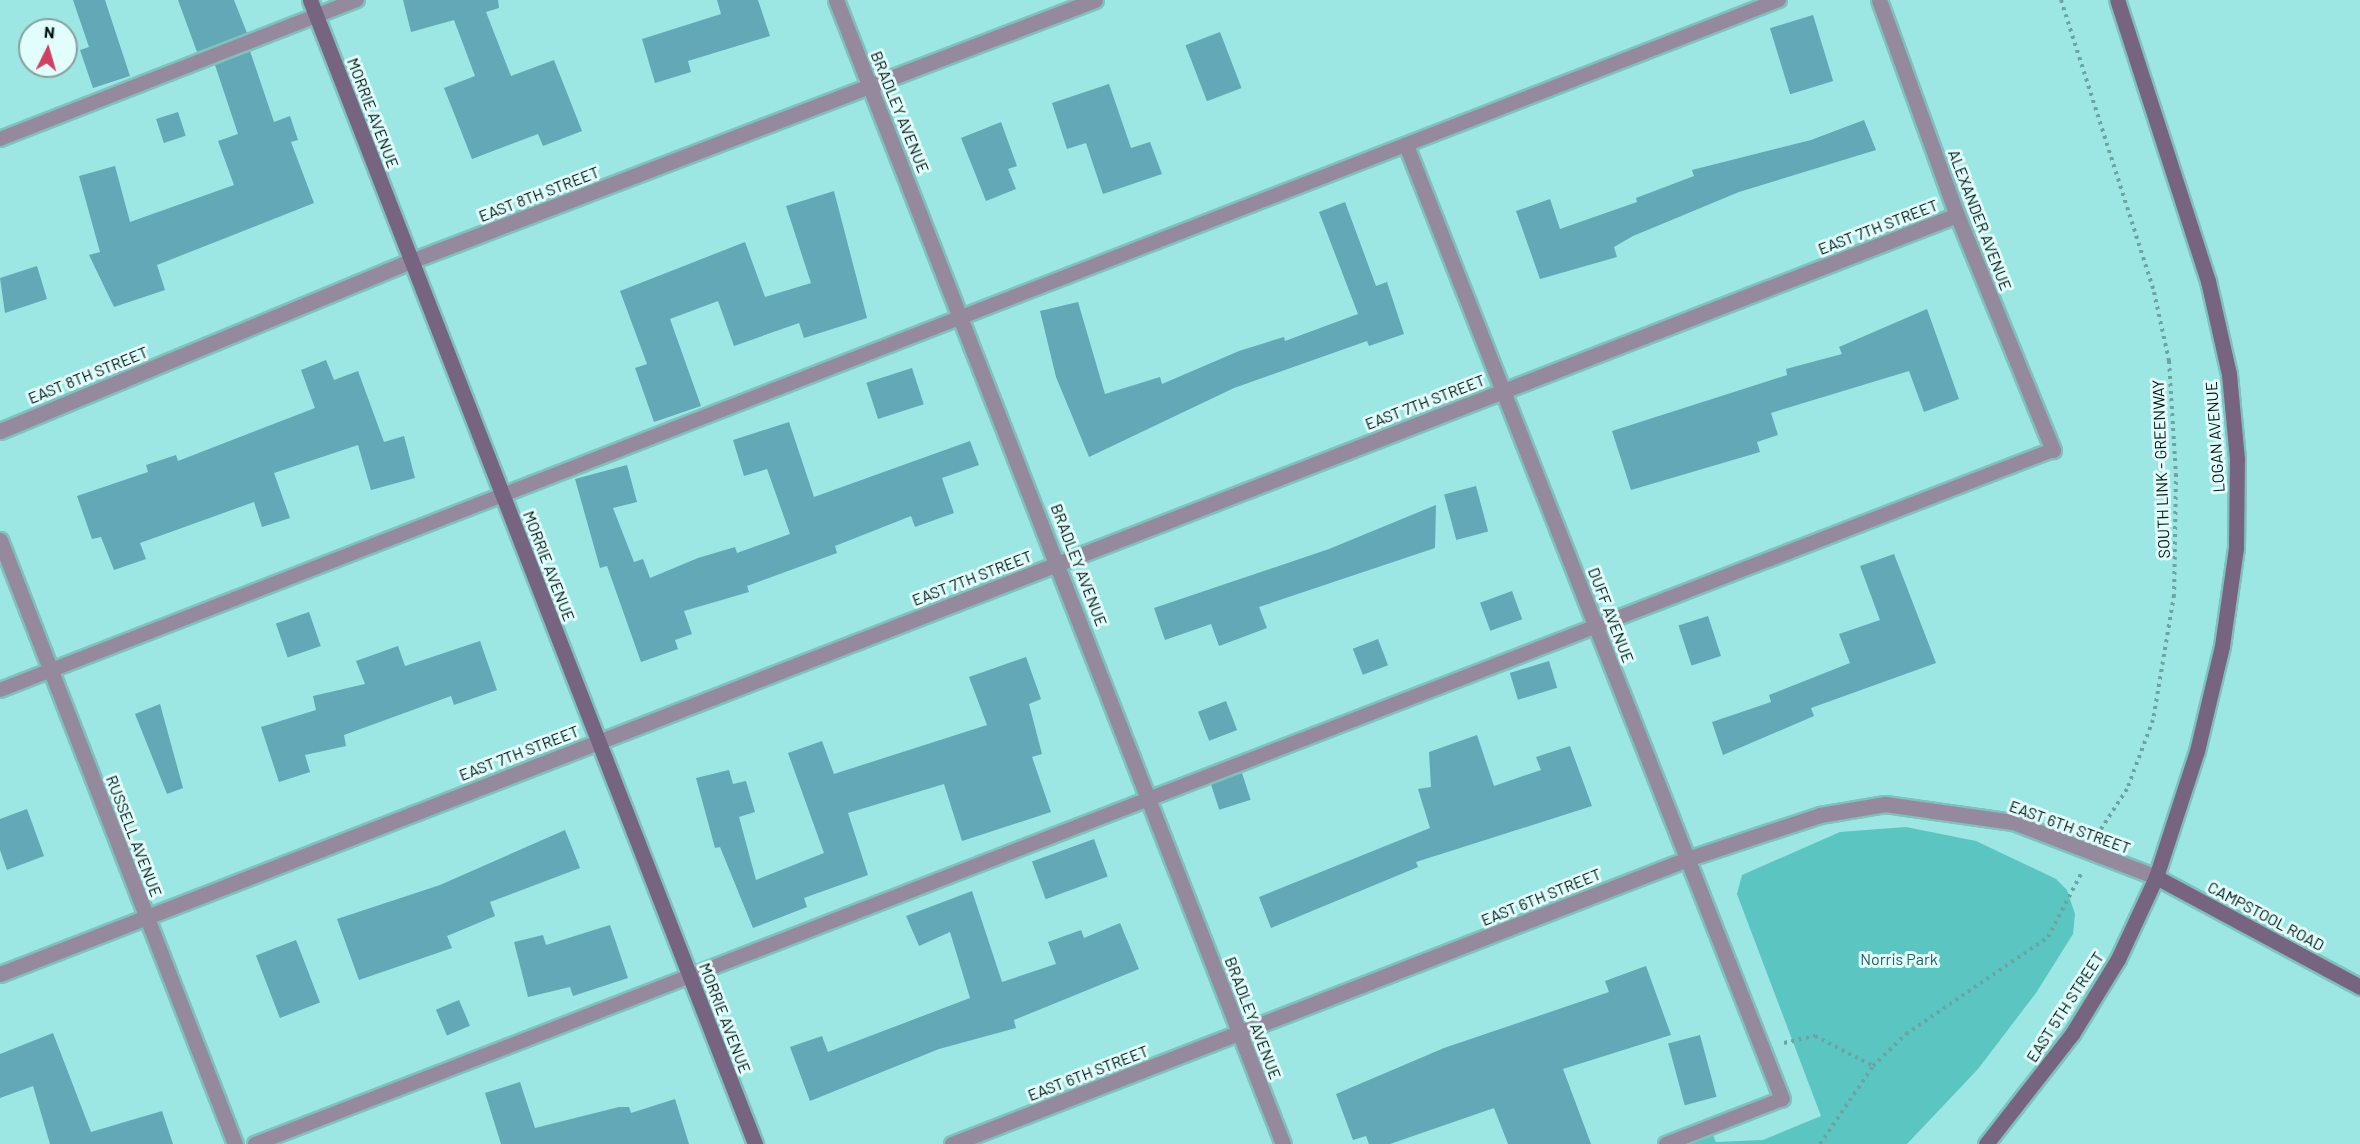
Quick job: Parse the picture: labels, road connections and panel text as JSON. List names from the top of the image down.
{
  "streets": {
    "main road": [
      "MORRIE AVENUE",
      "LOGAN AVENUE",
      "CAMPSTOOL ROAD",
      "EAST 5TH STREET"
    ],
    "street": [
      "BRADLEY AVENUE",
      "EAST 8TH STREET",
      "ALEXANDER AVENUE",
      "EAST 7TH STREET",
      "DUFF AVENUE",
      "EAST 6TH STREET",
      "RUSSELL AVENUE"
    ],
    "path": ["SOUTH LINK - GREENWAY"]
  },
  "crossings": [
    ["BRADLEY AVENUE", "EAST 8TH STREET"],
    ["BRADLEY AVENUE", "EAST 7TH STREET"],
    ["BRADLEY AVENUE", "EAST 6TH STREET"],
    ["MORRIE AVENUE", "EAST 8TH STREET"],
    ["MORRIE AVENUE", "EAST 7TH STREET"],
    ["ALEXANDER AVENUE", "EAST 7TH STREET"],
    ["EAST 7TH STREET", "DUFF AVENUE"],
    ["EAST 7TH STREET", "RUSSELL AVENUE"],
    ["LOGAN AVENUE", "EAST 6TH STREET"],
    ["LOGAN AVENUE", "CAMPSTOOL ROAD"],
    ["LOGAN AVENUE", "EAST 5TH STREET"],
    ["SOUTH LINK - GREENWAY", "EAST 6TH STREET"],
    ["DUFF AVENUE", "EAST 6TH STREET"],
    ["EAST 6TH STREET", "CAMPSTOOL ROAD"],
    ["EAST 6TH STREET", "EAST 5TH STREET"],
    ["CAMPSTOOL ROAD", "EAST 5TH STREET"]
  ],
  "parks": ["Norris Park"],
  "north": "top"
}
